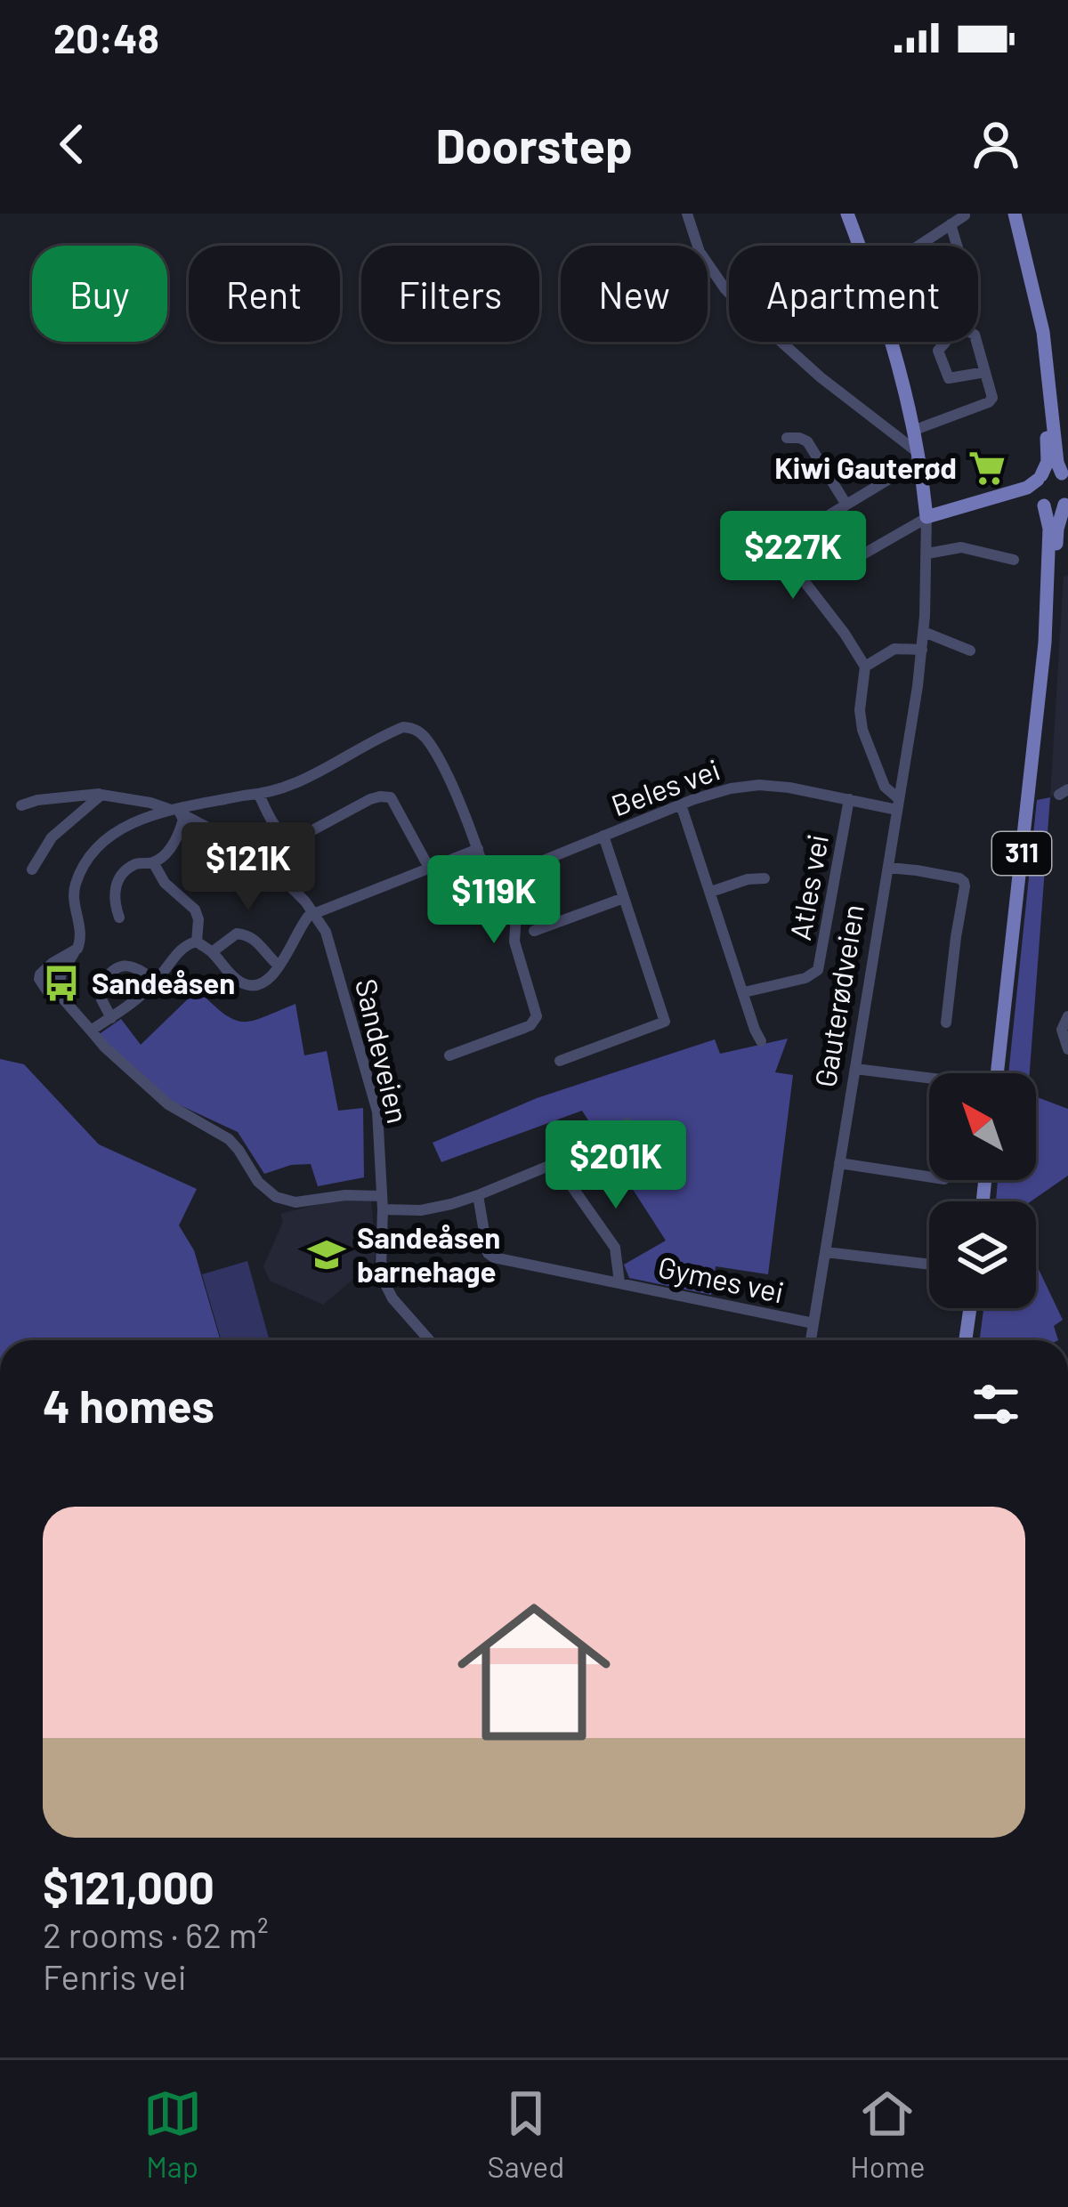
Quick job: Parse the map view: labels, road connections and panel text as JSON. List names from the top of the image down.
{
  "streets": {
    "main road": ["311", "Gauterødveien"],
    "street": [
      "Beles vei",
      "Atles vei",
      "Sandeveien",
      "Gymes vei"
    ]
  },
  "crossings": [
    ["Beles vei", "Atles vei"],
    ["Beles vei", "Gauterødveien"],
    ["Gauterødveien", "Gymes vei"]
  ],
  "places": {
    "supermarket": ["Kiwi Gauterød"],
    "bus stop": ["Sandeåsen"],
    "school or university": ["Sandeåsen barnehage"]
  },
  "north": "top left",
  "page": {
    "status": "20:48",
    "header": "Doorstep",
    "chip": [
      "Buy",
      "Rent",
      "Filters",
      "New",
      "Apartment"
    ],
    "price": [
      "$227K",
      "$121K",
      "$119K",
      "$201K"
    ],
    "heading": "4 homes",
    "list": [
      {
        "name": "$121,000",
        "note": "2 rooms · 62 m² · Fenris vei"
      }
    ],
    "tabs": ["Map", "Saved", "Home"]
  }
}
